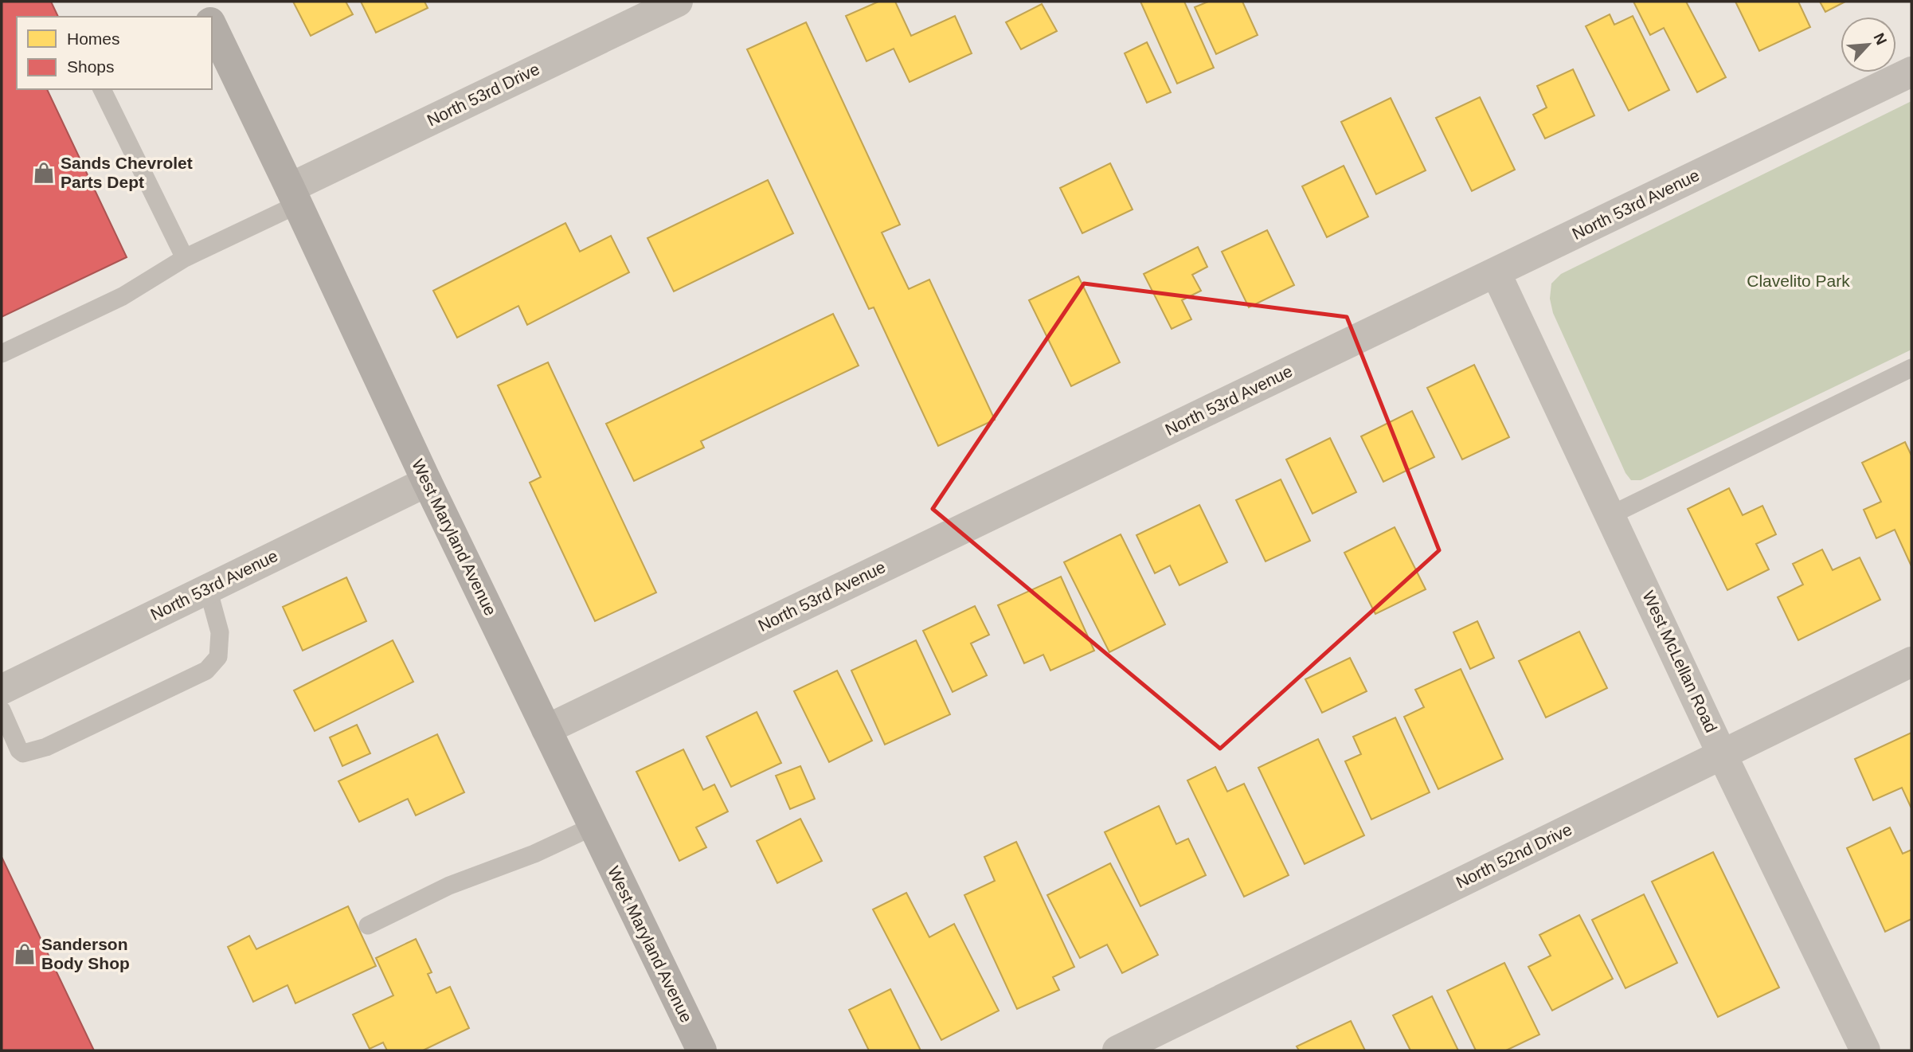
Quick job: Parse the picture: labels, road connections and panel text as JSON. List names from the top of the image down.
{
  "streets": {
    "street": [
      "North 53rd Drive",
      "North 53rd Avenue",
      "West Maryland Avenue",
      "West McLellan Road",
      "North 52nd Drive"
    ]
  },
  "crossings": [
    ["North 53rd Drive", "West Maryland Avenue"],
    ["North 53rd Avenue", "West Maryland Avenue"],
    ["North 53rd Avenue", "West McLellan Road"],
    ["West McLellan Road", "North 52nd Drive"]
  ],
  "parks": ["Clavelito Park"],
  "places": {
    "shop": ["Sands Chevrolet Parts Dept", "Sanderson Body Shop"]
  },
  "legend": ["Homes", "Shops"],
  "north": "top right"
}
